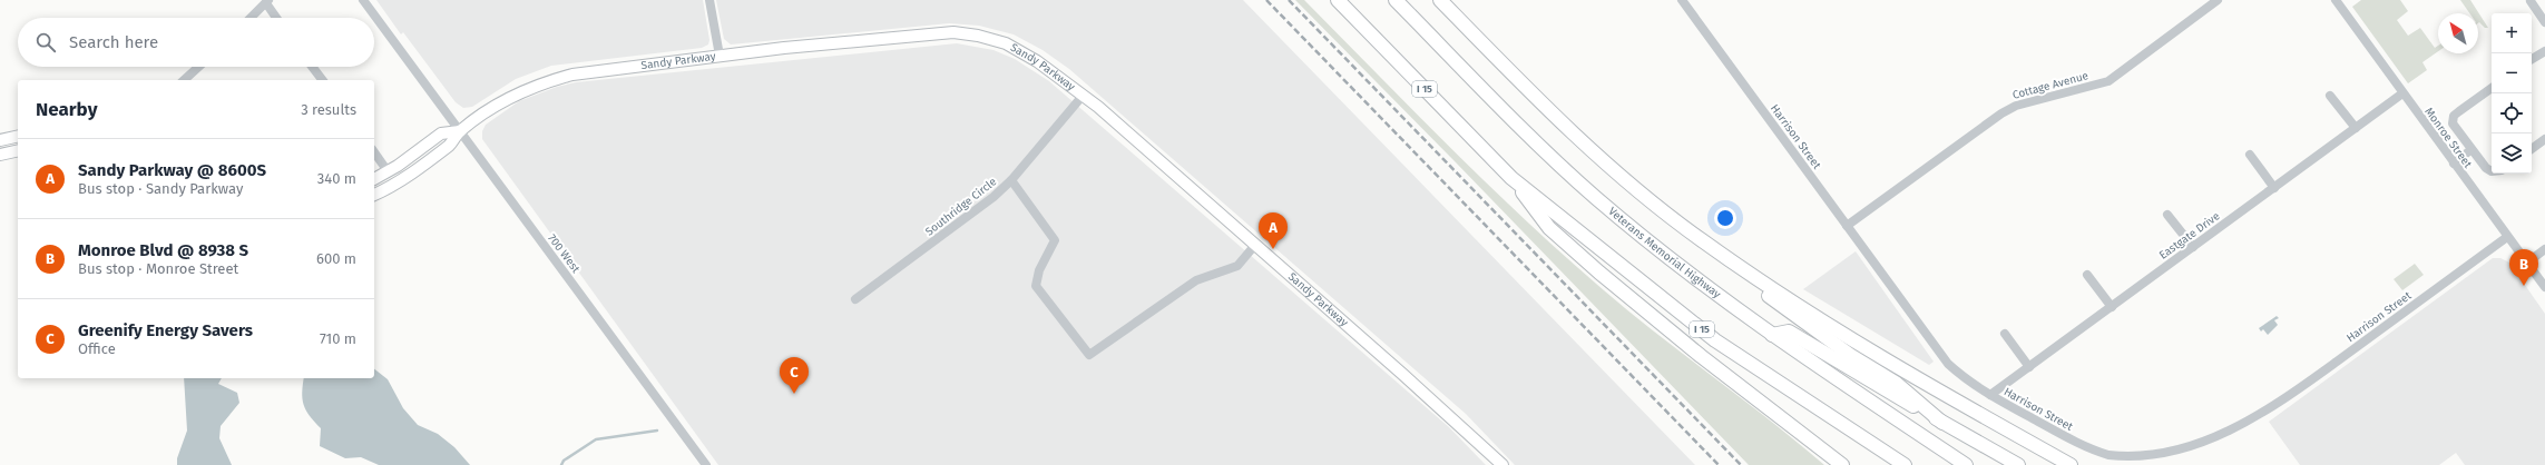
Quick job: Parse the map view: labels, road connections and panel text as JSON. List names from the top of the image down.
{
  "streets": {
    "highway": ["I 15", "Veterans Memorial Highway"],
    "main road": ["Sandy Parkway"],
    "street": [
      "Cottage Avenue",
      "Harrison Street",
      "Monroe Street",
      "Southridge Circle",
      "Eastgate Drive",
      "700 West"
    ]
  },
  "crossings": [
    ["Sandy Parkway", "Southridge Circle"],
    ["Sandy Parkway", "700 West"],
    ["Cottage Avenue", "Harrison Street"],
    ["Harrison Street", "Monroe Street"],
    ["Harrison Street", "Eastgate Drive"],
    ["Monroe Street", "Eastgate Drive"]
  ],
  "north": "top left",
  "page": {
    "map_buttons": ["+", "−"],
    "search": "Search here",
    "heading": ["Nearby", "3 results"],
    "list": [
      {
        "mark": "A",
        "name": "Sandy Parkway @ 8600S",
        "note": "Bus stop · Sandy Parkway",
        "value": "340 m"
      },
      {
        "mark": "B",
        "name": "Monroe Blvd @ 8938 S",
        "note": "Bus stop · Monroe Street",
        "value": "600 m"
      },
      {
        "mark": "C",
        "name": "Greenify Energy Savers",
        "note": "Office",
        "value": "710 m"
      }
    ],
    "pins": ["A", "B", "C"]
  }
}
